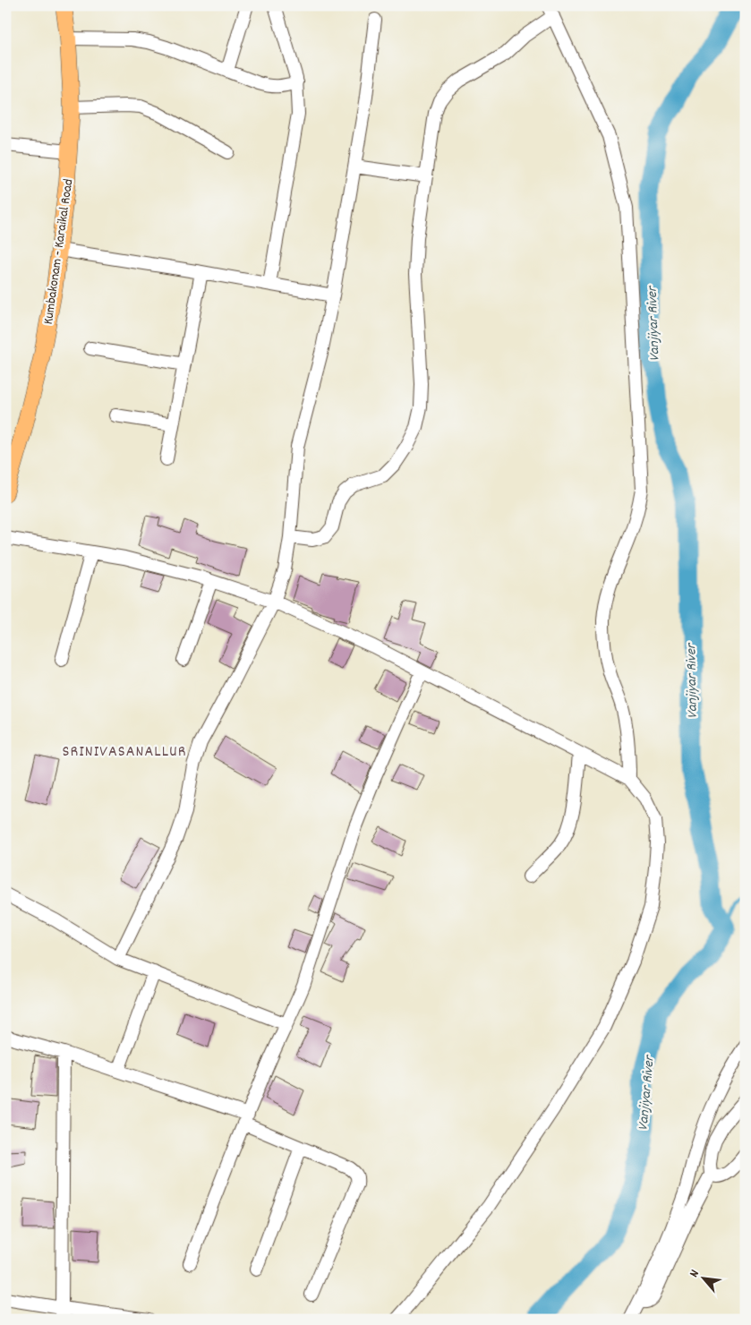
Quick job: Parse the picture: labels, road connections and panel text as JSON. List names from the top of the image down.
{
  "streets": {
    "main road": ["Kumbakonam - Karaikal Road"]
  },
  "districts": ["SRINIVASANALLUR"],
  "water": ["Vanjiyar River"],
  "north": "top left"
}
